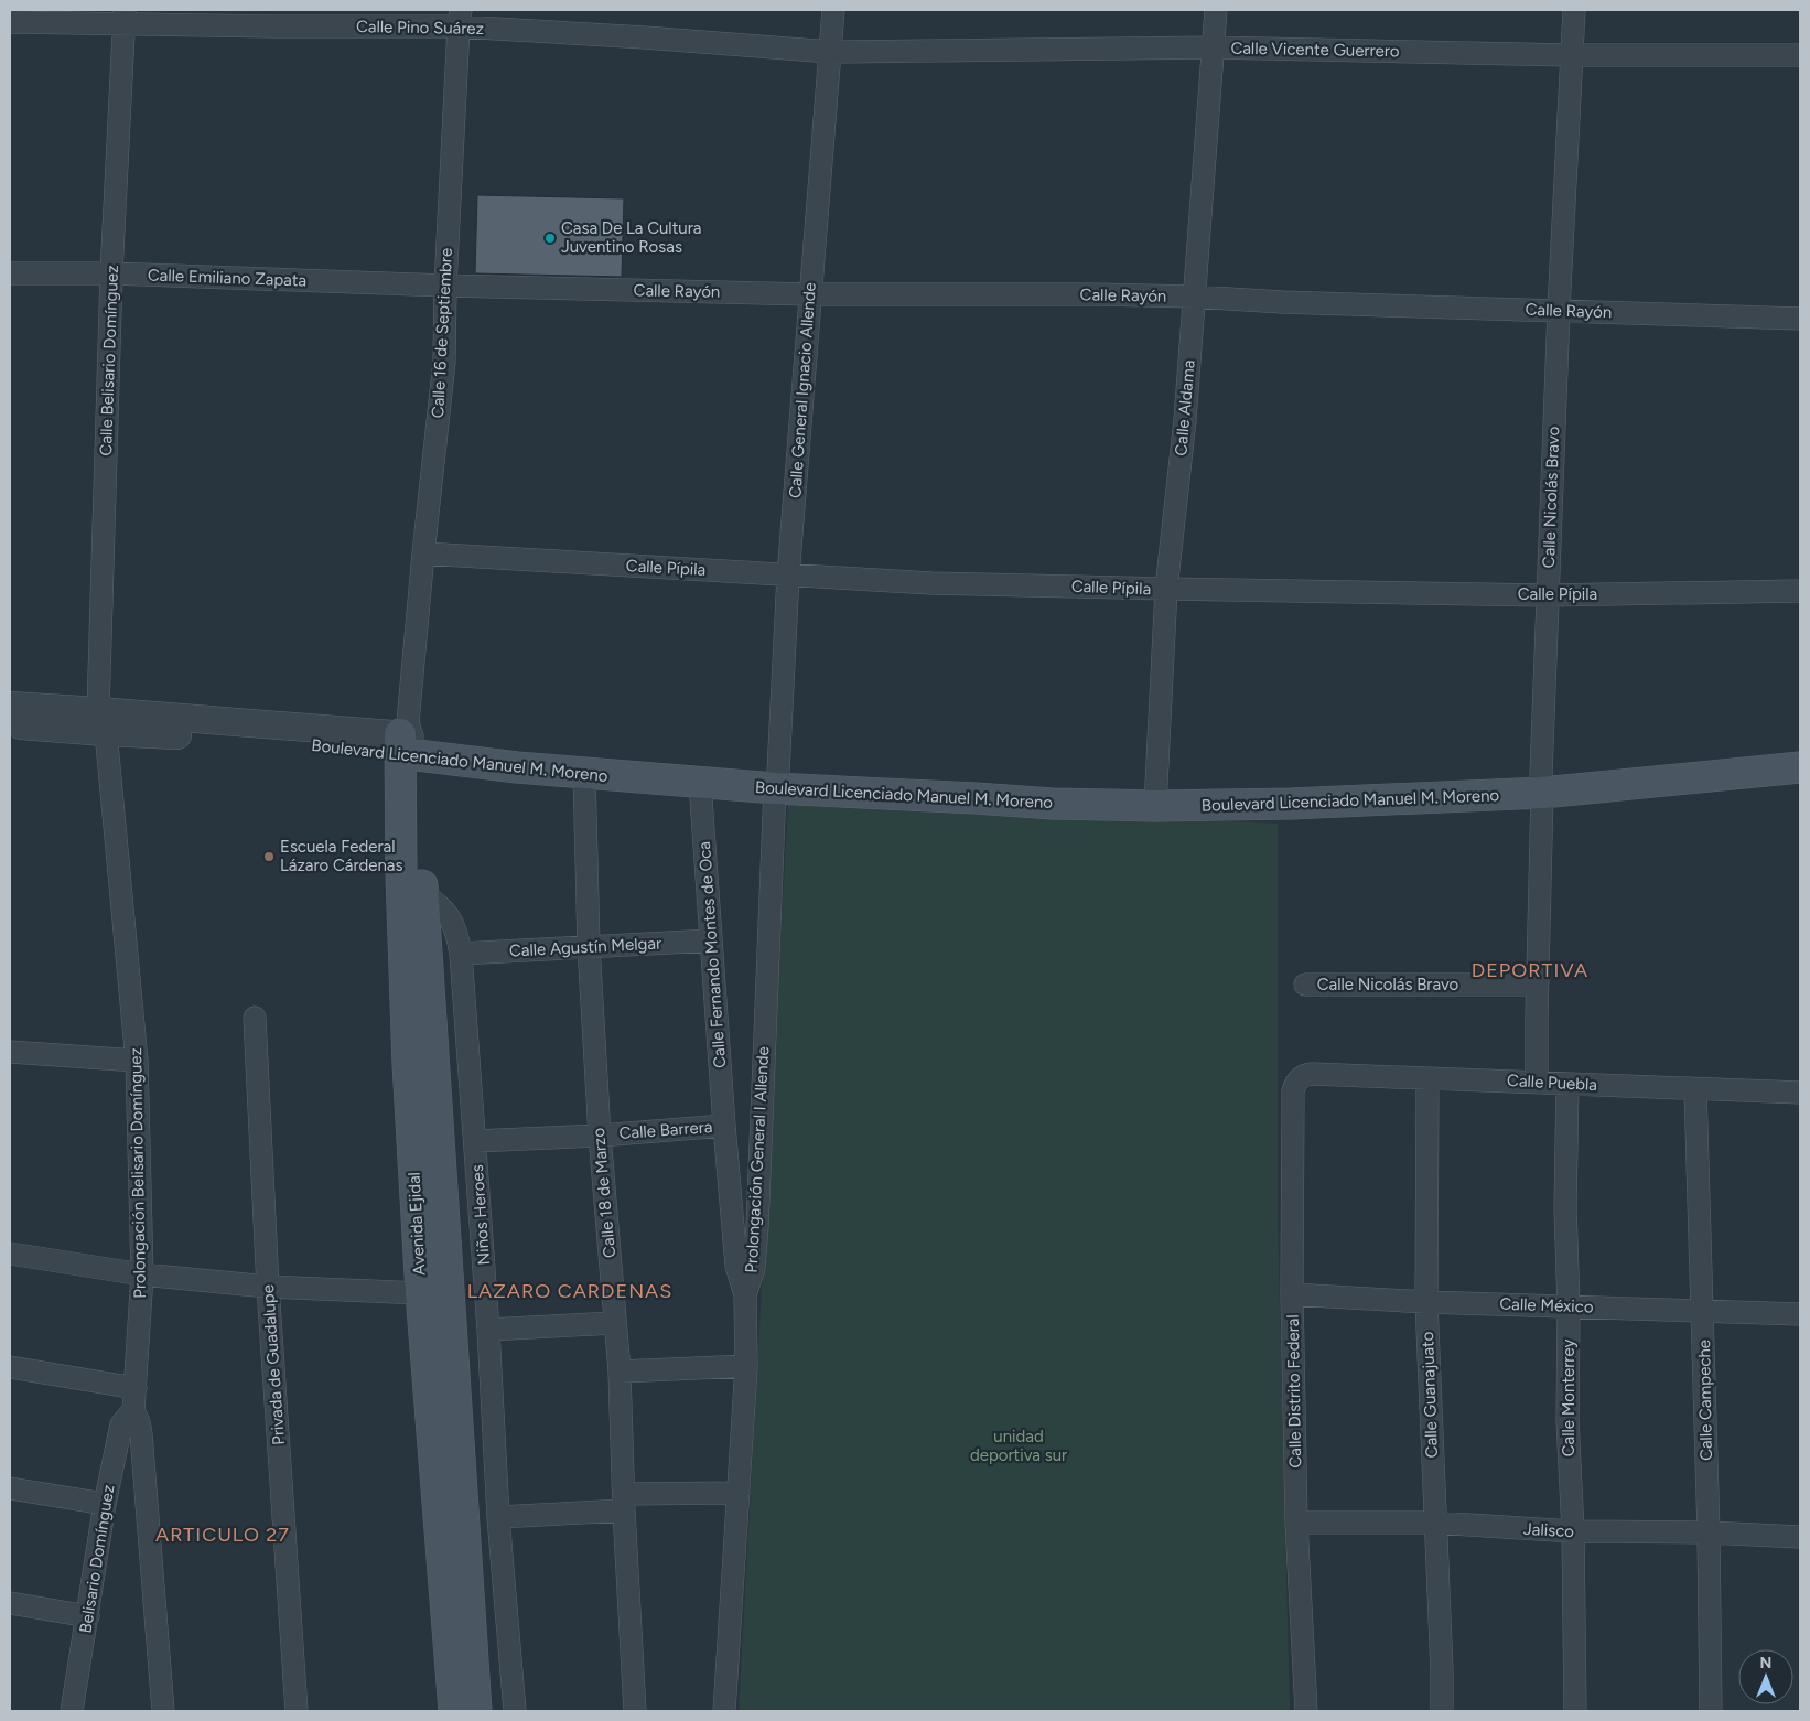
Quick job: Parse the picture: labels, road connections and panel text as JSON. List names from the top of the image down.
{
  "streets": {
    "main road": ["Boulevard Licenciado Manuel M. Moreno", "Avenida Ejidal"],
    "street": [
      "Calle Pino Suárez",
      "Calle Vicente Guerrero",
      "Calle Emiliano Zapata",
      "Calle Rayón",
      "Calle 16 de Septiembre",
      "Calle Belisario Domínguez",
      "Calle General Ignacio Allende",
      "Calle Aldama",
      "Calle Nicolás Bravo",
      "Calle Pípila",
      "Calle Agustín Melgar",
      "Calle Fernando Montes de Oca",
      "Calle Puebla",
      "Calle Barrera",
      "Prolongación General I Allende",
      "Prolongación Belisario Domínguez",
      "Calle 18 de Marzo",
      "Niños Heroes",
      "Calle México",
      "Privada de Guadalupe",
      "Calle Distrito Federal",
      "Calle Guanajuato",
      "Calle Monterrey",
      "Calle Campeche",
      "Jalisco",
      "Belisario Domínguez"
    ]
  },
  "crossings": [
    ["Calle Pino Suárez", "Calle Vicente Guerrero"],
    ["Calle Pino Suárez", "Calle 16 de Septiembre"],
    ["Calle Pino Suárez", "Calle Belisario Domínguez"],
    ["Calle Pino Suárez", "Calle General Ignacio Allende"],
    ["Calle Vicente Guerrero", "Calle General Ignacio Allende"],
    ["Calle Vicente Guerrero", "Calle Aldama"],
    ["Calle Vicente Guerrero", "Calle Nicolás Bravo"],
    ["Calle Emiliano Zapata", "Calle Rayón"],
    ["Calle Emiliano Zapata", "Calle 16 de Septiembre"],
    ["Calle Emiliano Zapata", "Calle Belisario Domínguez"],
    ["Calle Rayón", "Calle 16 de Septiembre"],
    ["Calle Rayón", "Calle General Ignacio Allende"],
    ["Calle Rayón", "Calle Aldama"],
    ["Calle Rayón", "Calle Nicolás Bravo"],
    ["Calle 16 de Septiembre", "Calle Pípila"],
    ["Calle 16 de Septiembre", "Boulevard Licenciado Manuel M. Moreno"],
    ["Calle 16 de Septiembre", "Avenida Ejidal"],
    ["Calle Belisario Domínguez", "Boulevard Licenciado Manuel M. Moreno"],
    ["Calle Belisario Domínguez", "Prolongación Belisario Domínguez"],
    ["Calle General Ignacio Allende", "Calle Pípila"],
    ["Calle General Ignacio Allende", "Boulevard Licenciado Manuel M. Moreno"],
    ["Calle General Ignacio Allende", "Prolongación General I Allende"],
    ["Calle Aldama", "Calle Pípila"],
    ["Calle Aldama", "Boulevard Licenciado Manuel M. Moreno"],
    ["Calle Nicolás Bravo", "Calle Pípila"],
    ["Calle Nicolás Bravo", "Boulevard Licenciado Manuel M. Moreno"],
    ["Calle Nicolás Bravo", "Calle Puebla"],
    ["Boulevard Licenciado Manuel M. Moreno", "Calle Fernando Montes de Oca"],
    ["Boulevard Licenciado Manuel M. Moreno", "Prolongación General I Allende"],
    ["Boulevard Licenciado Manuel M. Moreno", "Prolongación Belisario Domínguez"],
    ["Boulevard Licenciado Manuel M. Moreno", "Calle 18 de Marzo"],
    ["Boulevard Licenciado Manuel M. Moreno", "Avenida Ejidal"],
    ["Calle Agustín Melgar", "Calle Fernando Montes de Oca"],
    ["Calle Agustín Melgar", "Calle 18 de Marzo"],
    ["Calle Agustín Melgar", "Niños Heroes"],
    ["Calle Fernando Montes de Oca", "Calle Barrera"],
    ["Calle Fernando Montes de Oca", "Prolongación General I Allende"],
    ["Calle Puebla", "Calle Distrito Federal"],
    ["Calle Puebla", "Calle Guanajuato"],
    ["Calle Puebla", "Calle Monterrey"],
    ["Calle Puebla", "Calle Campeche"],
    ["Calle Barrera", "Calle 18 de Marzo"],
    ["Calle Barrera", "Niños Heroes"],
    ["Prolongación Belisario Domínguez", "Belisario Domínguez"],
    ["Niños Heroes", "Avenida Ejidal"],
    ["Calle México", "Calle Distrito Federal"],
    ["Calle México", "Calle Guanajuato"],
    ["Calle México", "Calle Monterrey"],
    ["Calle México", "Calle Campeche"],
    ["Calle Distrito Federal", "Jalisco"],
    ["Calle Guanajuato", "Jalisco"],
    ["Calle Monterrey", "Jalisco"],
    ["Calle Campeche", "Jalisco"]
  ],
  "districts": ["DEPORTIVA", "LAZARO CARDENAS", "ARTICULO 27"],
  "parks": ["unidad deportiva sur"],
  "places": ["Casa De La Cultura Juventino Rosas", "Escuela Federal Lázaro Cárdenas"],
  "north": "top"
}
